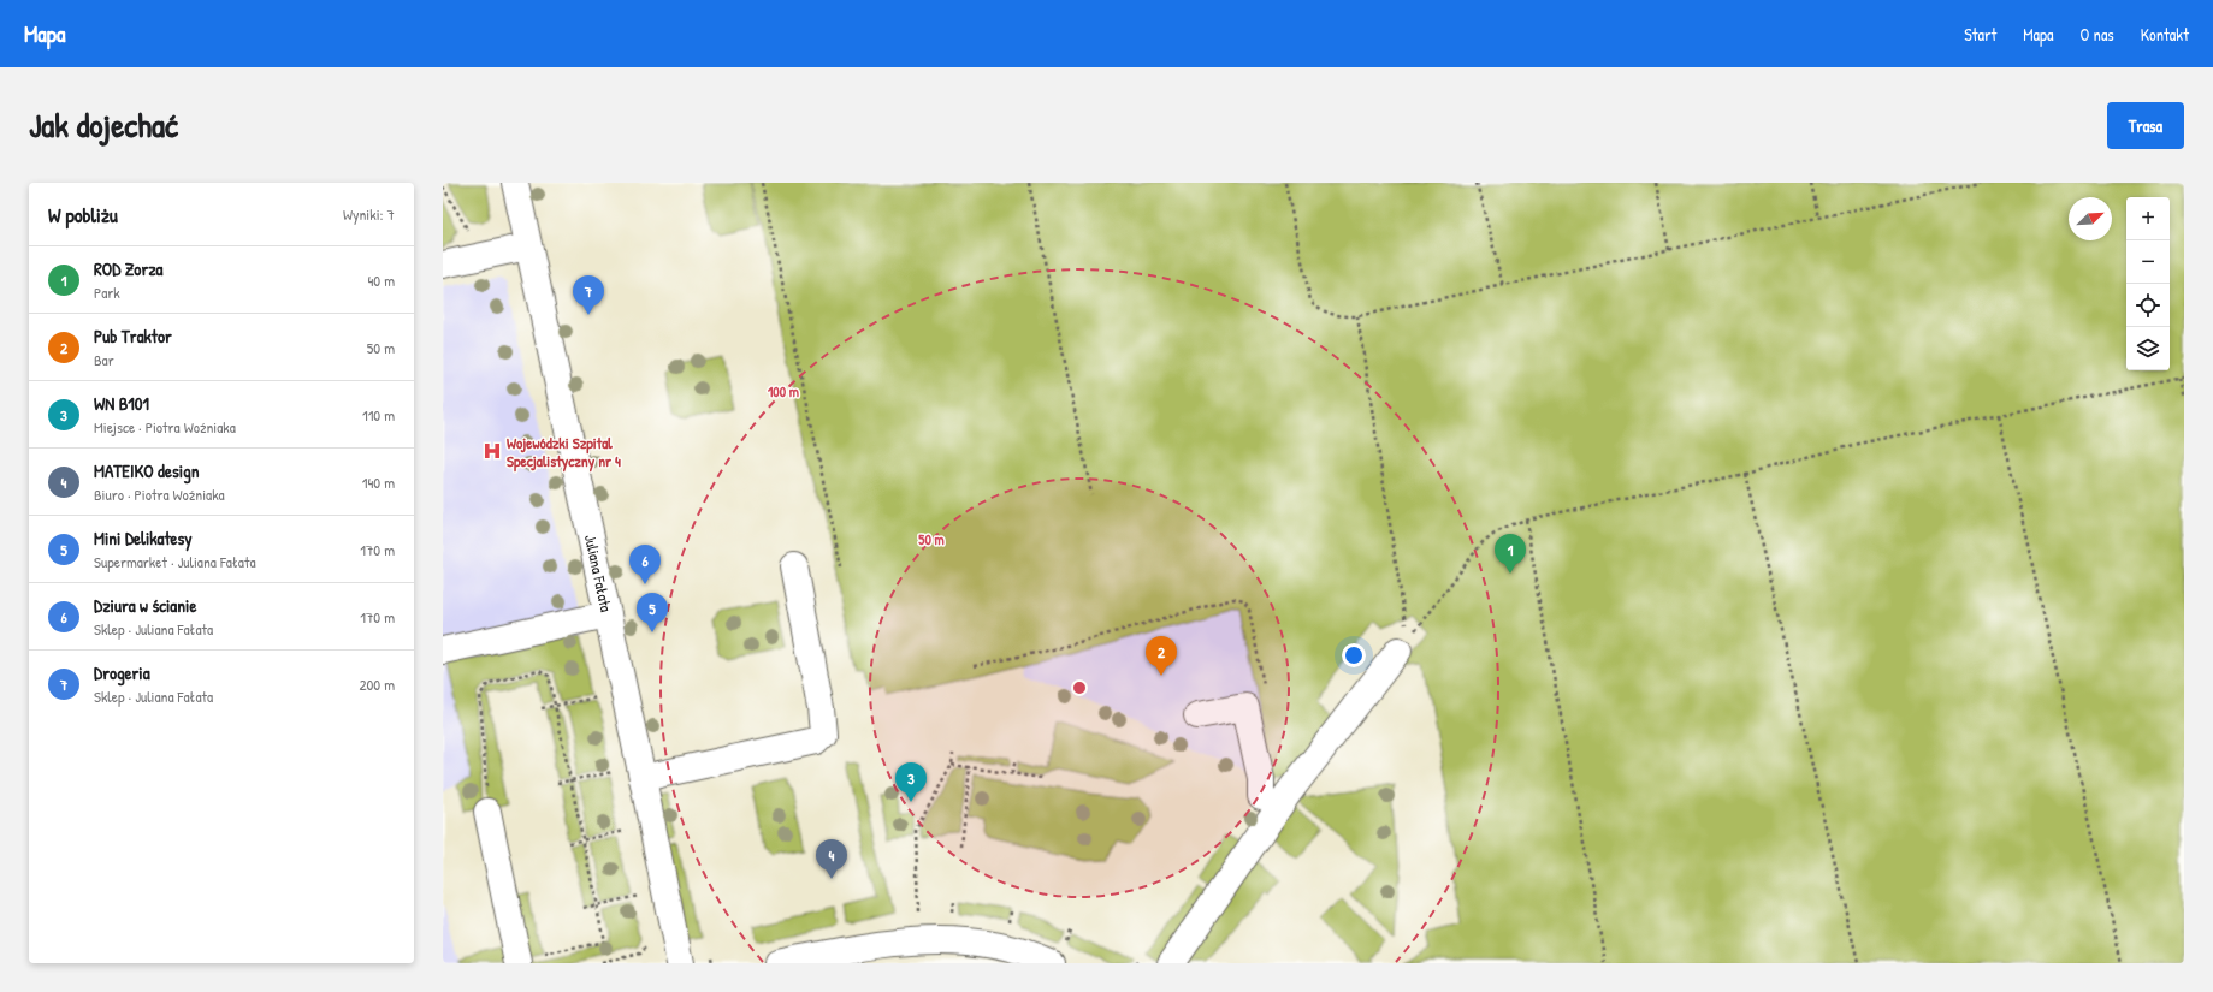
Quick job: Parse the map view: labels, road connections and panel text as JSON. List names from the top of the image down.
{
  "streets": {
    "street": ["Juliana Fałata"]
  },
  "places": {
    "hospital": ["Wojewódzki Szpital Specjalistyczny nr 4"]
  },
  "north": "top right",
  "page": {
    "header": "Mapa",
    "nav": [
      "Start",
      "Mapa",
      "O nas",
      "Kontakt"
    ],
    "title": "Jak dojechać",
    "buttons": "Trasa",
    "heading": ["W pobliżu", "Wyniki: 7"],
    "map_buttons": ["+", "−"],
    "list": [
      {
        "mark": "1",
        "name": "ROD Zorza",
        "note": "Park",
        "value": "40 m"
      },
      {
        "mark": "2",
        "name": "Pub Traktor",
        "note": "Bar",
        "value": "50 m"
      },
      {
        "mark": "3",
        "name": "WN B101",
        "note": "Miejsce · Piotra Woźniaka",
        "value": "110 m"
      },
      {
        "mark": "4",
        "name": "MATEIKO design",
        "note": "Biuro · Piotra Woźniaka",
        "value": "140 m"
      },
      {
        "mark": "5",
        "name": "Mini Delikatesy",
        "note": "Supermarket · Juliana Fałata",
        "value": "170 m"
      },
      {
        "mark": "6",
        "name": "Dziura w ścianie",
        "note": "Sklep · Juliana Fałata",
        "value": "170 m"
      },
      {
        "mark": "7",
        "name": "Drogeria",
        "note": "Sklep · Juliana Fałata",
        "value": "200 m"
      }
    ],
    "pins": [
      "7",
      "1",
      "6",
      "5",
      "2",
      "3",
      "4"
    ]
  },
  "rings": ["100 m", "50 m"]
}
